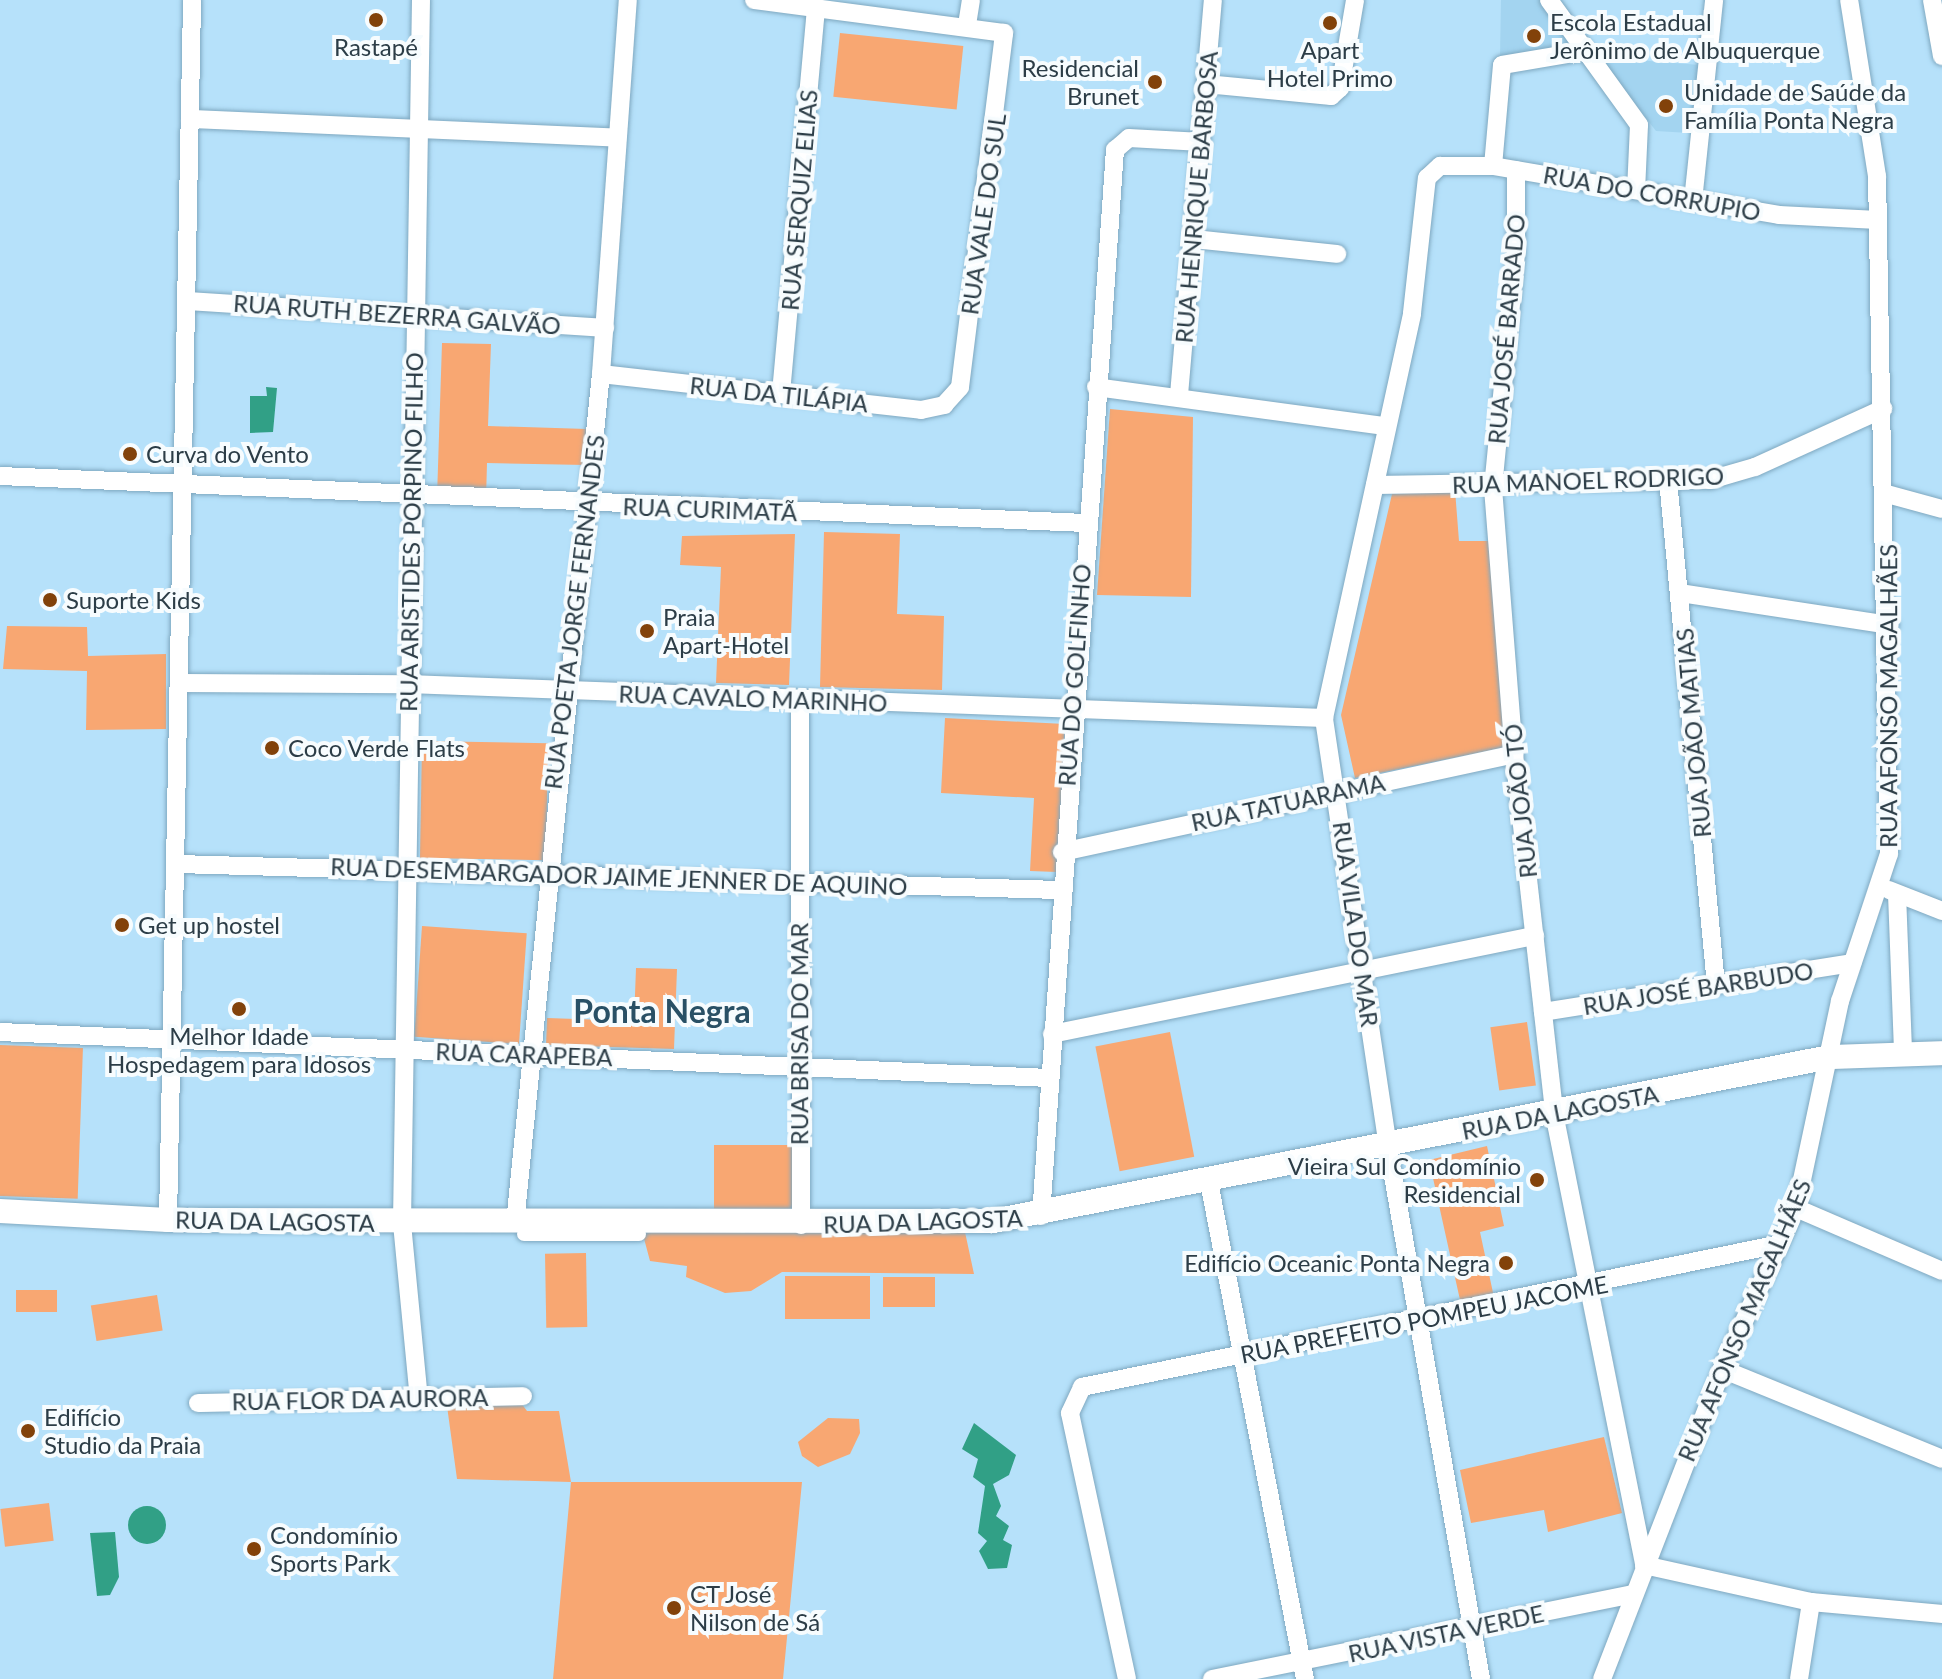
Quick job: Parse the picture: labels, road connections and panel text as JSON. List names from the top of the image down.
{
  "streets": {
    "street": [
      "RUA DO CORRUPIO",
      "RUA HENRIQUE BARBOSA",
      "RUA SERQUIZ ELIAS",
      "RUA VALE DO SUL",
      "RUA RUTH BEZERRA GALVÃO",
      "RUA JOSÉ BARRADO",
      "RUA DA TILÁPIA",
      "RUA MANOEL RODRIGO",
      "RUA CURIMATÃ",
      "RUA ARISTIDES PORPINO FILHO",
      "RUA POETA JORGE FERNANDES",
      "RUA DO GOLFINHO",
      "RUA AFONSO MAGALHÃES",
      "RUA CAVALO MARINHO",
      "RUA JOÃO MATIAS",
      "RUA JOÃO TÓ",
      "RUA TATUARAMA",
      "RUA DESEMBARGADOR JAIME JENNER DE AQUINO",
      "RUA VILA DO MAR",
      "RUA JOSÉ BARBUDO",
      "RUA BRISA DO MAR",
      "RUA CARAPEBA",
      "RUA DA LAGOSTA",
      "RUA PREFEITO POMPEU JACOME",
      "RUA FLOR DA AURORA",
      "RUA VISTA VERDE"
    ]
  },
  "crossings": [
    ["RUA DO CORRUPIO", "RUA JOSÉ BARRADO"],
    ["RUA DO CORRUPIO", "RUA AFONSO MAGALHÃES"],
    ["RUA DO CORRUPIO", "RUA VILA DO MAR"],
    ["RUA HENRIQUE BARBOSA", "RUA DO GOLFINHO"],
    ["RUA SERQUIZ ELIAS", "RUA DA TILÁPIA"],
    ["RUA VALE DO SUL", "RUA DA TILÁPIA"],
    ["RUA RUTH BEZERRA GALVÃO", "RUA ARISTIDES PORPINO FILHO"],
    ["RUA RUTH BEZERRA GALVÃO", "RUA POETA JORGE FERNANDES"],
    ["RUA JOSÉ BARRADO", "RUA MANOEL RODRIGO"],
    ["RUA JOSÉ BARRADO", "RUA JOÃO TÓ"],
    ["RUA DA TILÁPIA", "RUA POETA JORGE FERNANDES"],
    ["RUA MANOEL RODRIGO", "RUA AFONSO MAGALHÃES"],
    ["RUA MANOEL RODRIGO", "RUA JOÃO MATIAS"],
    ["RUA MANOEL RODRIGO", "RUA JOÃO TÓ"],
    ["RUA MANOEL RODRIGO", "RUA VILA DO MAR"],
    ["RUA CURIMATÃ", "RUA ARISTIDES PORPINO FILHO"],
    ["RUA CURIMATÃ", "RUA POETA JORGE FERNANDES"],
    ["RUA CURIMATÃ", "RUA DO GOLFINHO"],
    ["RUA ARISTIDES PORPINO FILHO", "RUA CAVALO MARINHO"],
    ["RUA ARISTIDES PORPINO FILHO", "RUA DESEMBARGADOR JAIME JENNER DE AQUINO"],
    ["RUA ARISTIDES PORPINO FILHO", "RUA CARAPEBA"],
    ["RUA ARISTIDES PORPINO FILHO", "RUA DA LAGOSTA"],
    ["RUA ARISTIDES PORPINO FILHO", "RUA FLOR DA AURORA"],
    ["RUA POETA JORGE FERNANDES", "RUA CAVALO MARINHO"],
    ["RUA POETA JORGE FERNANDES", "RUA DESEMBARGADOR JAIME JENNER DE AQUINO"],
    ["RUA POETA JORGE FERNANDES", "RUA CARAPEBA"],
    ["RUA POETA JORGE FERNANDES", "RUA DA LAGOSTA"],
    ["RUA DO GOLFINHO", "RUA CAVALO MARINHO"],
    ["RUA DO GOLFINHO", "RUA TATUARAMA"],
    ["RUA DO GOLFINHO", "RUA DESEMBARGADOR JAIME JENNER DE AQUINO"],
    ["RUA DO GOLFINHO", "RUA CARAPEBA"],
    ["RUA DO GOLFINHO", "RUA DA LAGOSTA"],
    ["RUA AFONSO MAGALHÃES", "RUA JOÃO TÓ"],
    ["RUA AFONSO MAGALHÃES", "RUA JOSÉ BARBUDO"],
    ["RUA AFONSO MAGALHÃES", "RUA DA LAGOSTA"],
    ["RUA AFONSO MAGALHÃES", "RUA PREFEITO POMPEU JACOME"],
    ["RUA AFONSO MAGALHÃES", "RUA VISTA VERDE"],
    ["RUA CAVALO MARINHO", "RUA VILA DO MAR"],
    ["RUA CAVALO MARINHO", "RUA BRISA DO MAR"],
    ["RUA JOÃO MATIAS", "RUA JOSÉ BARBUDO"],
    ["RUA JOÃO TÓ", "RUA TATUARAMA"],
    ["RUA JOÃO TÓ", "RUA JOSÉ BARBUDO"],
    ["RUA JOÃO TÓ", "RUA DA LAGOSTA"],
    ["RUA JOÃO TÓ", "RUA PREFEITO POMPEU JACOME"],
    ["RUA TATUARAMA", "RUA VILA DO MAR"],
    ["RUA DESEMBARGADOR JAIME JENNER DE AQUINO", "RUA BRISA DO MAR"],
    ["RUA VILA DO MAR", "RUA DA LAGOSTA"],
    ["RUA VILA DO MAR", "RUA PREFEITO POMPEU JACOME"],
    ["RUA VILA DO MAR", "RUA VISTA VERDE"],
    ["RUA BRISA DO MAR", "RUA CARAPEBA"],
    ["RUA BRISA DO MAR", "RUA DA LAGOSTA"]
  ],
  "districts": ["Ponta Negra"],
  "places": [
    "Rastapé",
    "Apart Hotel Primo",
    "Escola Estadual Jerônimo de Albuquerque",
    "Residencial Brunet",
    "Unidade de Saúde da Família Ponta Negra",
    "Curva do Vento",
    "Suporte Kids",
    "Praia Apart-Hotel",
    "Coco Verde Flats",
    "Get up hostel",
    "Melhor Idade Hospedagem para Idosos",
    "Vieira Sul Condomínio Residencial",
    "Edifício Oceanic Ponta Negra",
    "Edifício Studio da Praia",
    "Condomínio Sports Park",
    "CT José Nilson de Sá"
  ]
}
